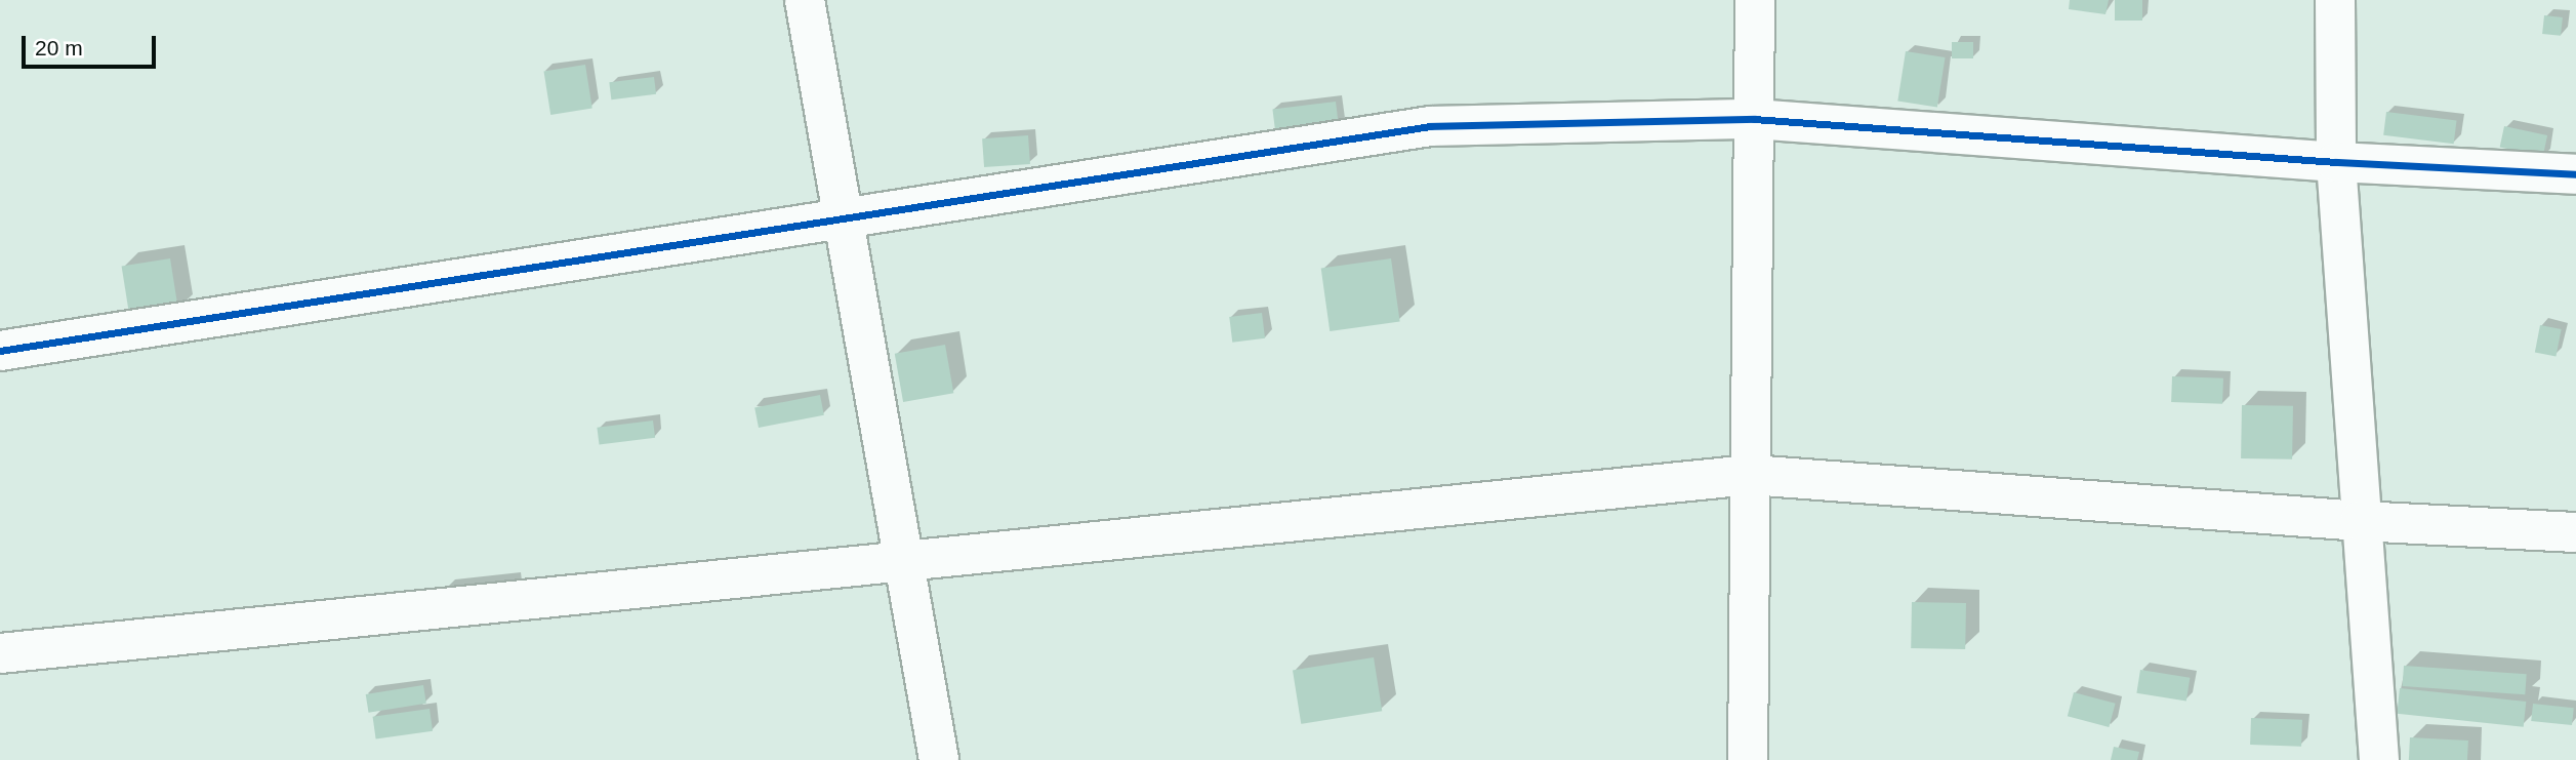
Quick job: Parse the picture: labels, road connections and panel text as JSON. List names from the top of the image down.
{
  "scale_bar": "20 m"
}
